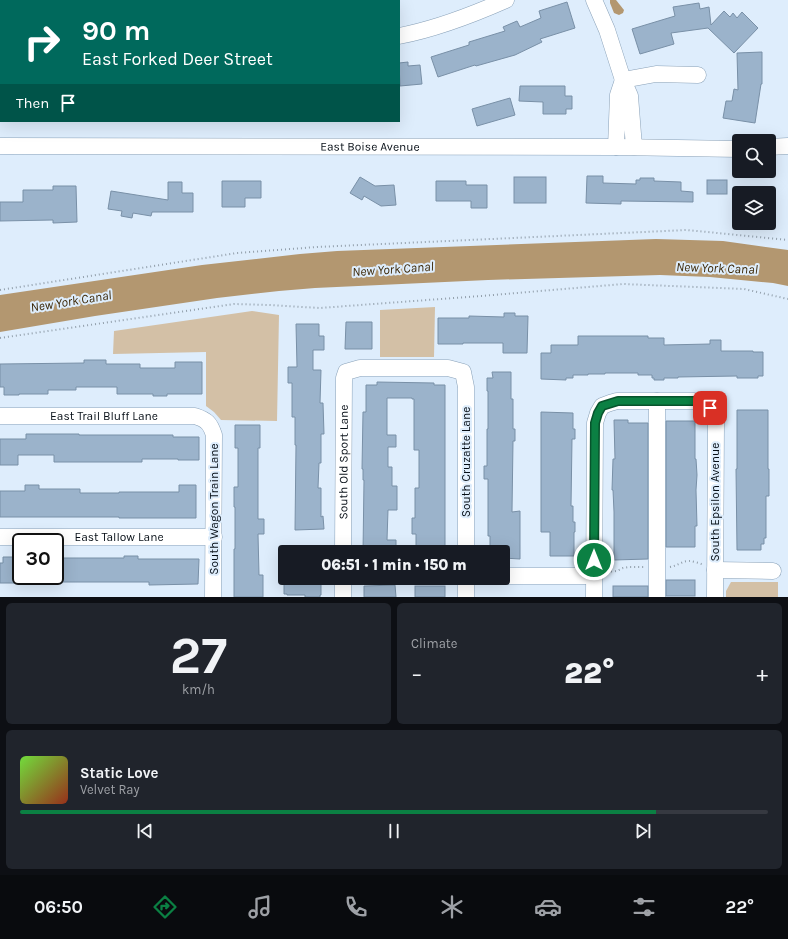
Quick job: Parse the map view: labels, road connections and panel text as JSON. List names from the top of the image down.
{
  "streets": {
    "street": [
      "East Boise Avenue",
      "East Trail Bluff Lane",
      "South Old Sport Lane",
      "South Cruzatte Lane",
      "South Epsilon Avenue",
      "South Wagon Train Lane",
      "East Tallow Lane"
    ]
  },
  "crossings": [
    ["East Trail Bluff Lane", "South Wagon Train Lane"],
    ["South Old Sport Lane", "South Cruzatte Lane"],
    ["South Wagon Train Lane", "East Tallow Lane"]
  ],
  "water": ["New York Canal"],
  "page": {
    "turn": ["90 m", "East Forked Deer Street"],
    "then": "Then",
    "limit": "30",
    "trip": "06:51 · 1 min · 150 m",
    "tile": [
      ["27", "km/h"],
      "Climate"
    ],
    "heat": ["−", "22°", "+"],
    "song": ["Static Love", "Velvet Ray"],
    "tabs": ["06:50", "22°"]
  }
}
